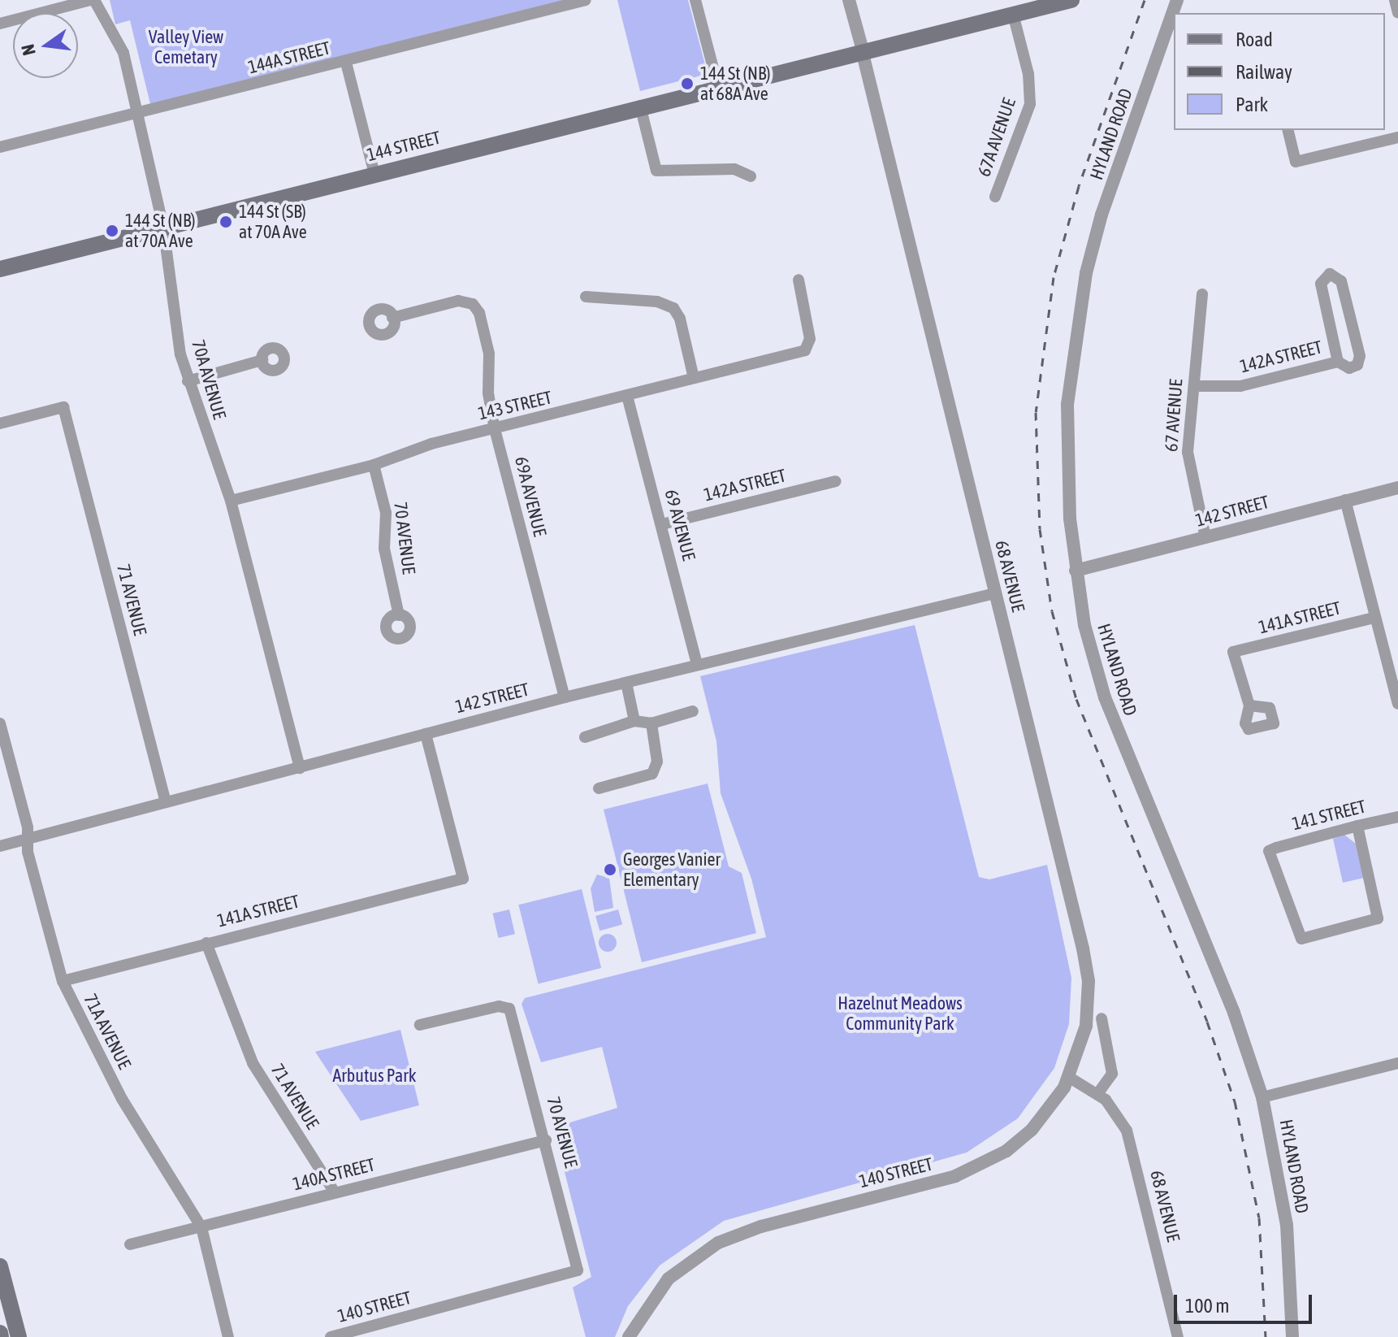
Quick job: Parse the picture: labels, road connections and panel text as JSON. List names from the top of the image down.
{
  "streets": {
    "main road": ["144 STREET"],
    "street": [
      "144A STREET",
      "HYLAND ROAD",
      "67A AVENUE",
      "142A STREET",
      "70A AVENUE",
      "143 STREET",
      "67 AVENUE",
      "69A AVENUE",
      "142 STREET",
      "69 AVENUE",
      "70 AVENUE",
      "68 AVENUE",
      "71 AVENUE",
      "141A STREET",
      "141 STREET",
      "71A AVENUE",
      "140 STREET",
      "140A STREET"
    ]
  },
  "crossings": [
    ["144A STREET", "70A AVENUE"],
    ["HYLAND ROAD", "142 STREET"],
    ["67A AVENUE", "144 STREET"],
    ["144 STREET", "70A AVENUE"],
    ["144 STREET", "68 AVENUE"],
    ["142A STREET", "67 AVENUE"],
    ["142A STREET", "69 AVENUE"],
    ["70A AVENUE", "143 STREET"],
    ["70A AVENUE", "142 STREET"],
    ["143 STREET", "69A AVENUE"],
    ["143 STREET", "69 AVENUE"],
    ["143 STREET", "70 AVENUE"],
    ["67 AVENUE", "142 STREET"],
    ["69A AVENUE", "142 STREET"],
    ["142 STREET", "69 AVENUE"],
    ["142 STREET", "68 AVENUE"],
    ["142 STREET", "71 AVENUE"],
    ["142 STREET", "141A STREET"],
    ["142 STREET", "71A AVENUE"],
    ["70 AVENUE", "140 STREET"],
    ["70 AVENUE", "140A STREET"],
    ["68 AVENUE", "140 STREET"],
    ["71 AVENUE", "141A STREET"],
    ["71 AVENUE", "140A STREET"],
    ["141A STREET", "71A AVENUE"],
    ["71A AVENUE", "140A STREET"]
  ],
  "parks": ["Valley View Cemetary", "Hazelnut Meadows Community Park", "Arbutus Park"],
  "places": [
    "144 St (NB) at 68A Ave",
    "144 St (SB) at 70A Ave",
    "144 St (NB) at 70A Ave",
    "Georges Vanier Elementary"
  ],
  "legend": ["Road", "Railway", "Park"],
  "scale_bar": "100 m",
  "north": "left"
}
